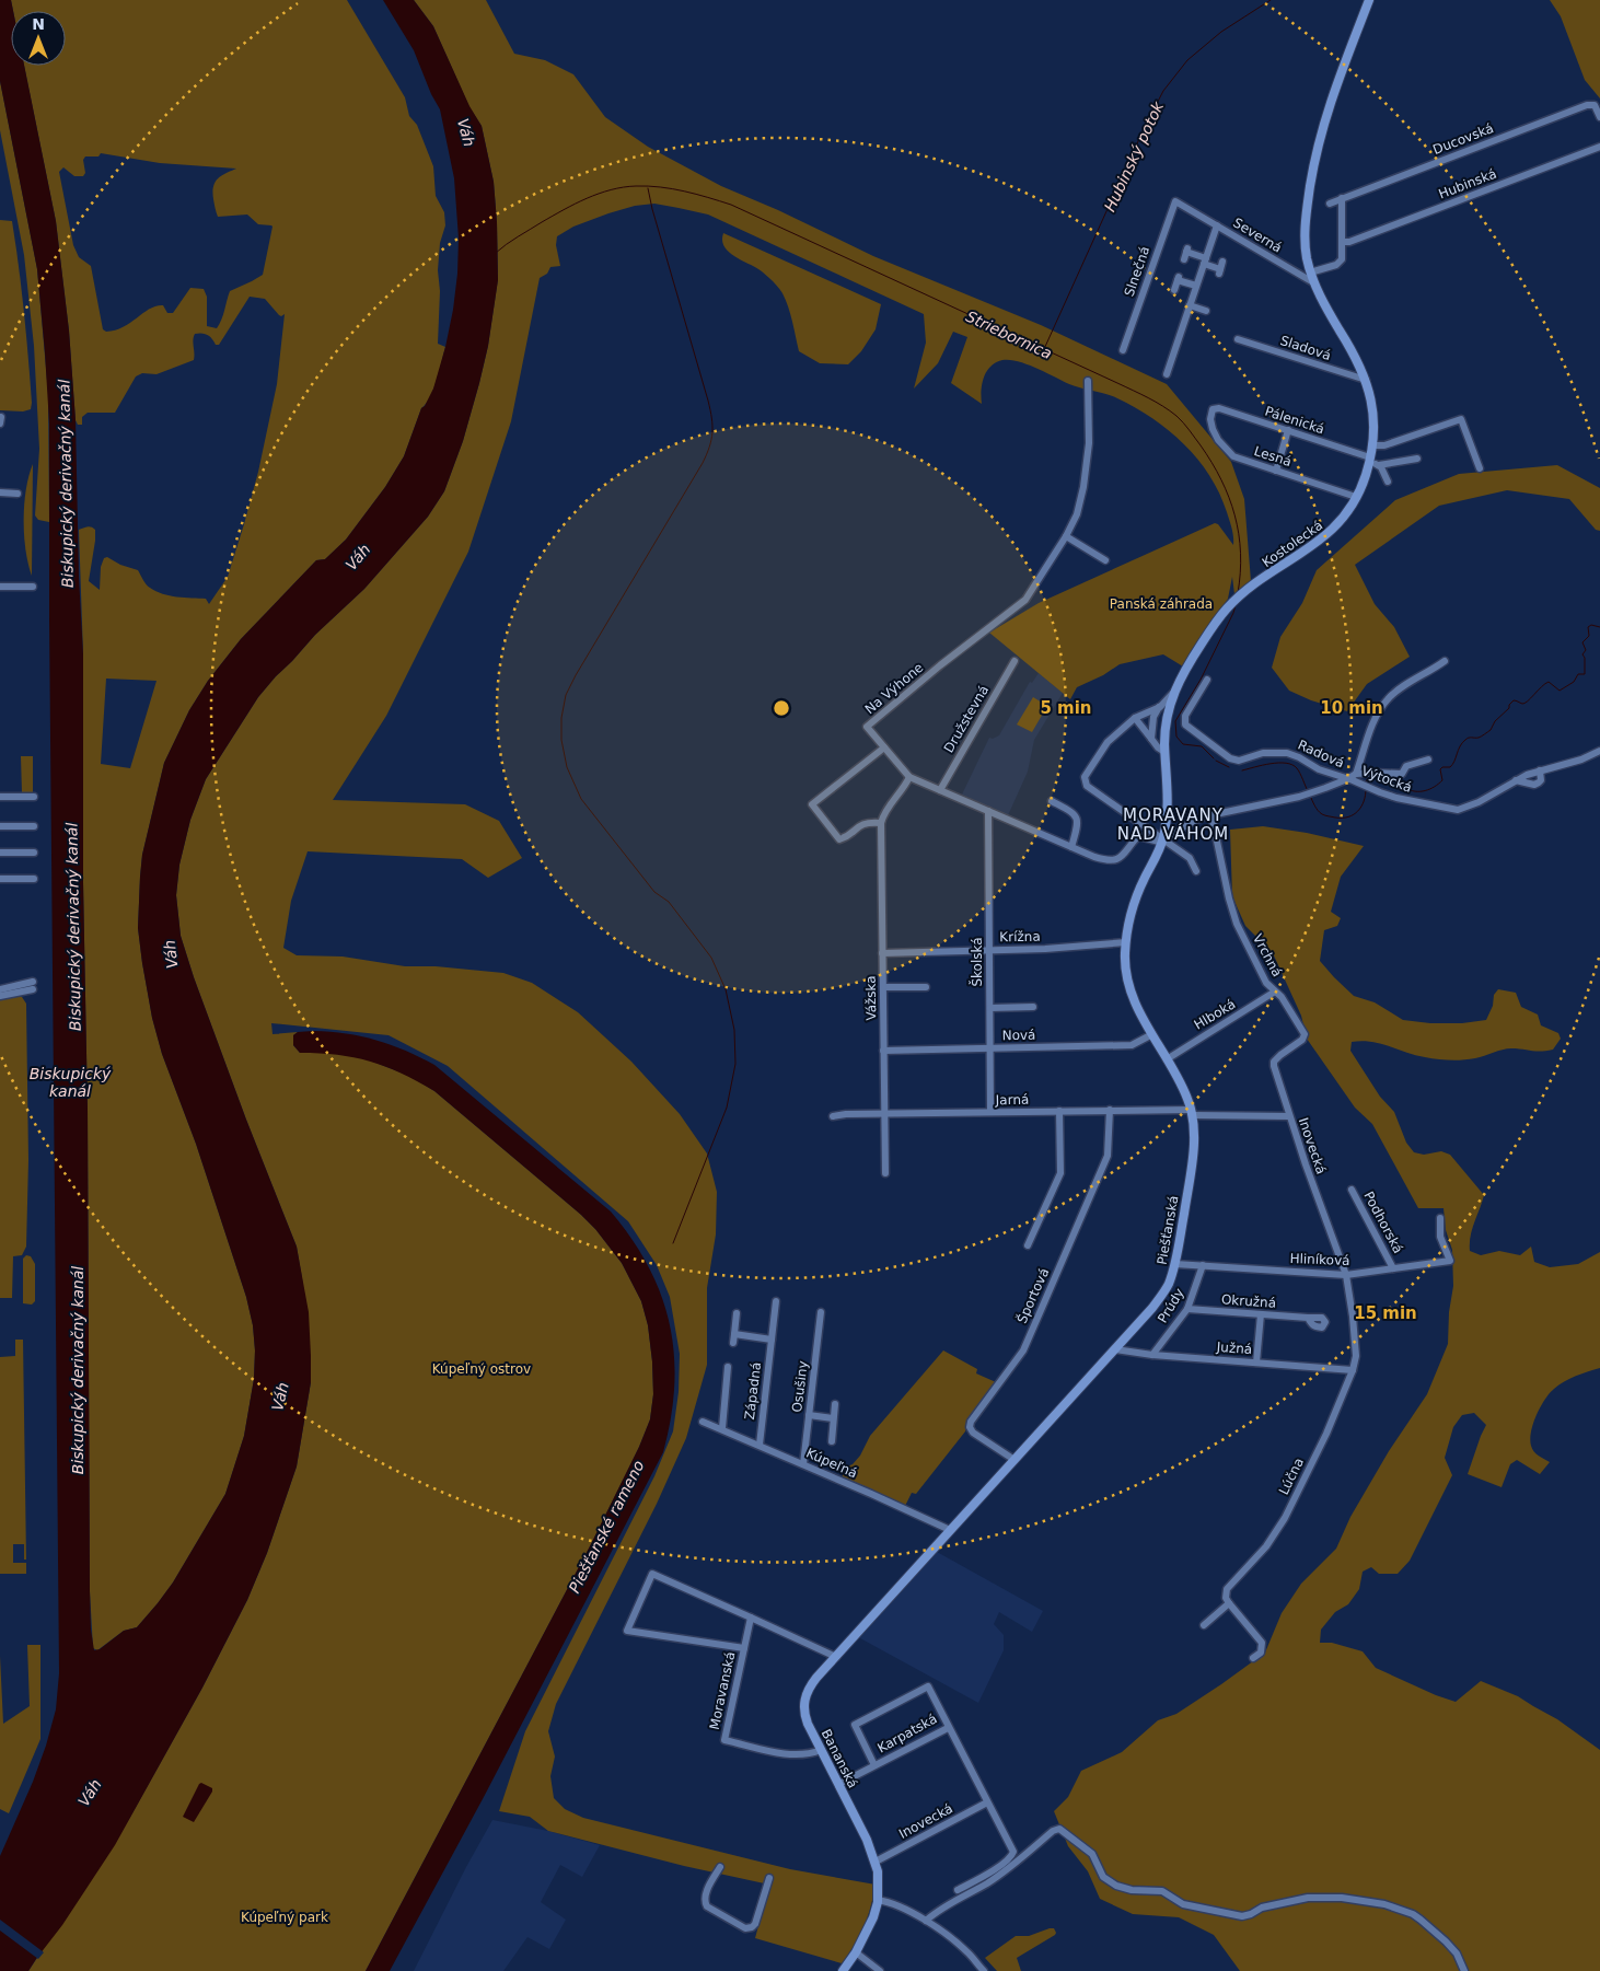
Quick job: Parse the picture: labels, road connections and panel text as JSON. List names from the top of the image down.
{
  "streets": {
    "main road": ["Kostolecká", "Piešťanská", "Bananská"],
    "street": [
      "Ducovská",
      "Hubinská",
      "Severná",
      "Slnečná",
      "Sladová",
      "Pálenická",
      "Lesná",
      "Na Výhone",
      "Družstevná",
      "Radová",
      "Výtocká",
      "Krížna",
      "Vrchná",
      "Školská",
      "Vážska",
      "Hlboká",
      "Nová",
      "Jarná",
      "Inovecká",
      "Podhorská",
      "Hliníková",
      "Športová",
      "Okružná",
      "Prúdy",
      "Južná",
      "Osušiny",
      "Západná",
      "Kúpeľná",
      "Lúčna",
      "Moravanská",
      "Karpatská"
    ]
  },
  "crossings": [
    ["Severná", "Slnečná"],
    ["Sladová", "Kostolecká"],
    ["Pálenická", "Lesná"],
    ["Pálenická", "Kostolecká"],
    ["Lesná", "Kostolecká"],
    ["Na Výhone", "Družstevná"],
    ["Na Výhone", "Výtocká"],
    ["Na Výhone", "Školská"],
    ["Na Výhone", "Piešťanská"],
    ["Radová", "Výtocká"],
    ["Výtocká", "Vrchná"],
    ["Výtocká", "Piešťanská"],
    ["Krížna", "Školská"],
    ["Krížna", "Vážska"],
    ["Krížna", "Piešťanská"],
    ["Vrchná", "Hlboká"],
    ["Vrchná", "Inovecká"],
    ["Školská", "Nová"],
    ["Školská", "Jarná"],
    ["Vážska", "Nová"],
    ["Vážska", "Jarná"],
    ["Hlboká", "Piešťanská"],
    ["Nová", "Piešťanská"],
    ["Jarná", "Inovecká"],
    ["Jarná", "Piešťanská"],
    ["Jarná", "Športová"],
    ["Inovecká", "Piešťanská"],
    ["Inovecká", "Hliníková"],
    ["Inovecká", "Lúčna"],
    ["Inovecká", "Bananská"],
    ["Podhorská", "Hliníková"],
    ["Piešťanská", "Hliníková"],
    ["Piešťanská", "Športová"],
    ["Piešťanská", "Južná"],
    ["Piešťanská", "Kúpeľná"],
    ["Piešťanská", "Bananská"],
    ["Hliníková", "Prúdy"],
    ["Hliníková", "Lúčna"],
    ["Okružná", "Prúdy"],
    ["Prúdy", "Južná"],
    ["Južná", "Lúčna"],
    ["Osušiny", "Kúpeľná"],
    ["Západná", "Kúpeľná"],
    ["Moravanská", "Bananská"],
    ["Karpatská", "Bananská"]
  ],
  "districts": ["MORAVANY NAD VÁHOM"],
  "water": [
    "Váh",
    "Hubinský potok",
    "Striebornica",
    "Biskupický derivačný kanál",
    "Biskupický kanál",
    "Piešťanské rameno"
  ],
  "parks": ["Panská záhrada", "Kúpeľný ostrov", "Kúpeľný park"],
  "north": "top",
  "rings": ["5 min", "10 min", "15 min"]
}
